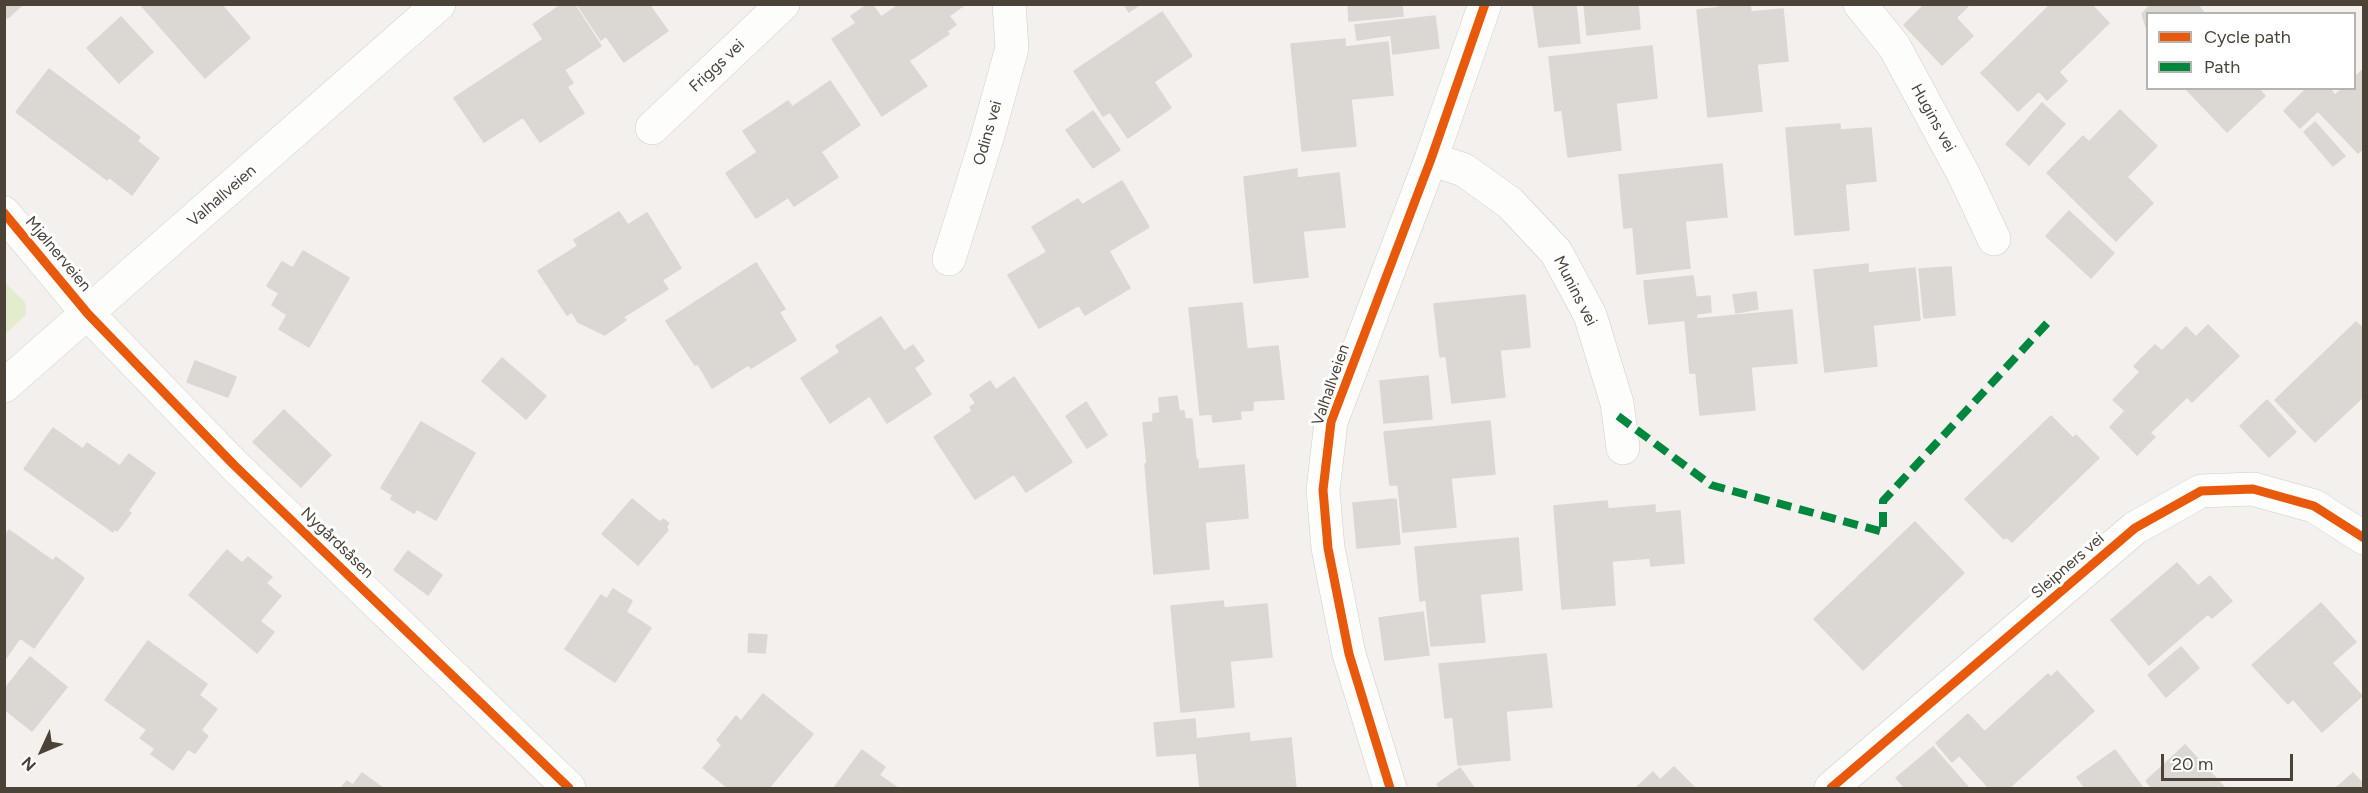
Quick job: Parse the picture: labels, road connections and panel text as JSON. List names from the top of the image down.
{
  "streets": {
    "street": [
      "Friggs vei",
      "Hugins vei",
      "Odins vei",
      "Valhallveien",
      "Mjølnerveien",
      "Munins vei",
      "Nygårdsåsen",
      "Sleipners vei"
    ]
  },
  "crossings": [
    ["Valhallveien", "Mjølnerveien"],
    ["Valhallveien", "Munins vei"],
    ["Valhallveien", "Nygårdsåsen"],
    ["Mjølnerveien", "Nygårdsåsen"]
  ],
  "legend": ["Cycle path", "Path"],
  "scale_bar": "20 m",
  "north": "bottom left"
}
